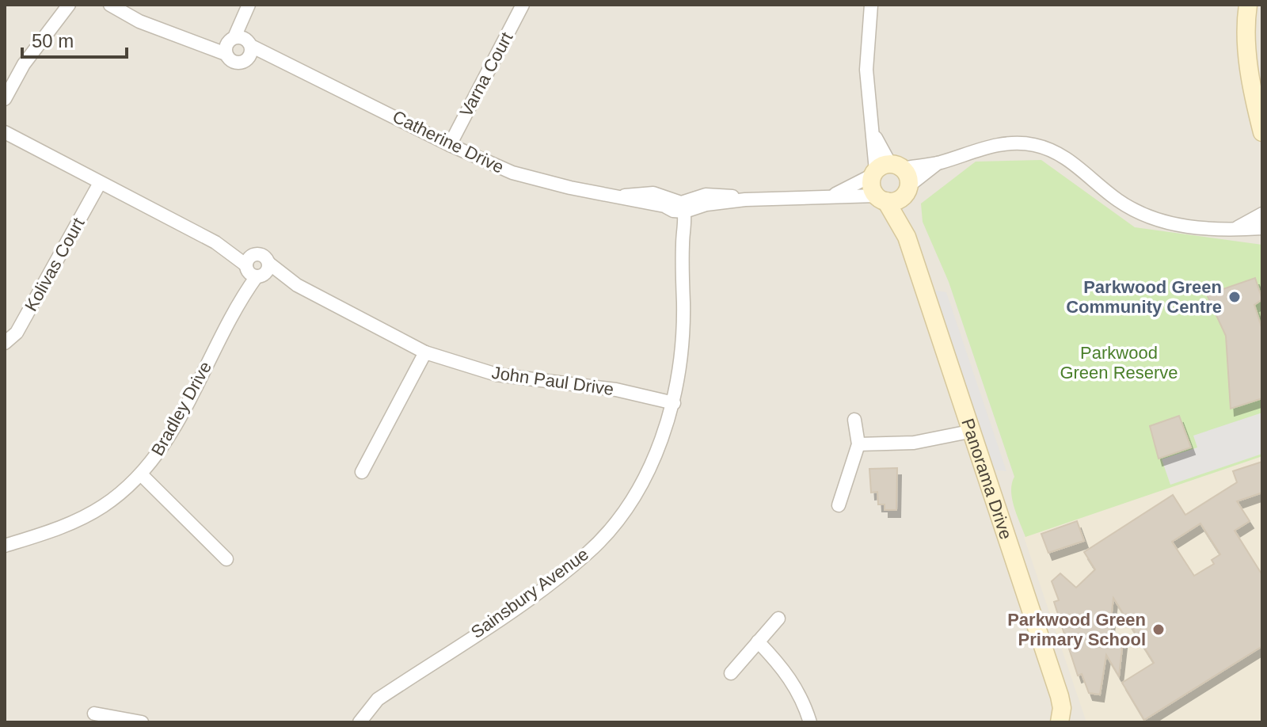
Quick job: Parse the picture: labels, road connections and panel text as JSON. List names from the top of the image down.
{
  "streets": {
    "street": [
      "Varna Court",
      "Catherine Drive",
      "Kolivas Court",
      "John Paul Drive",
      "Bradley Drive",
      "Panorama Drive",
      "Sainsbury Avenue"
    ]
  },
  "crossings": [
    ["Varna Court", "Catherine Drive"],
    ["Catherine Drive", "Sainsbury Avenue"],
    ["Kolivas Court", "John Paul Drive"],
    ["John Paul Drive", "Bradley Drive"],
    ["John Paul Drive", "Sainsbury Avenue"]
  ],
  "parks": ["Parkwood Green Reserve"],
  "places": ["Parkwood Green Community Centre", "Parkwood Green Primary School"],
  "scale_bar": "50 m"
}
